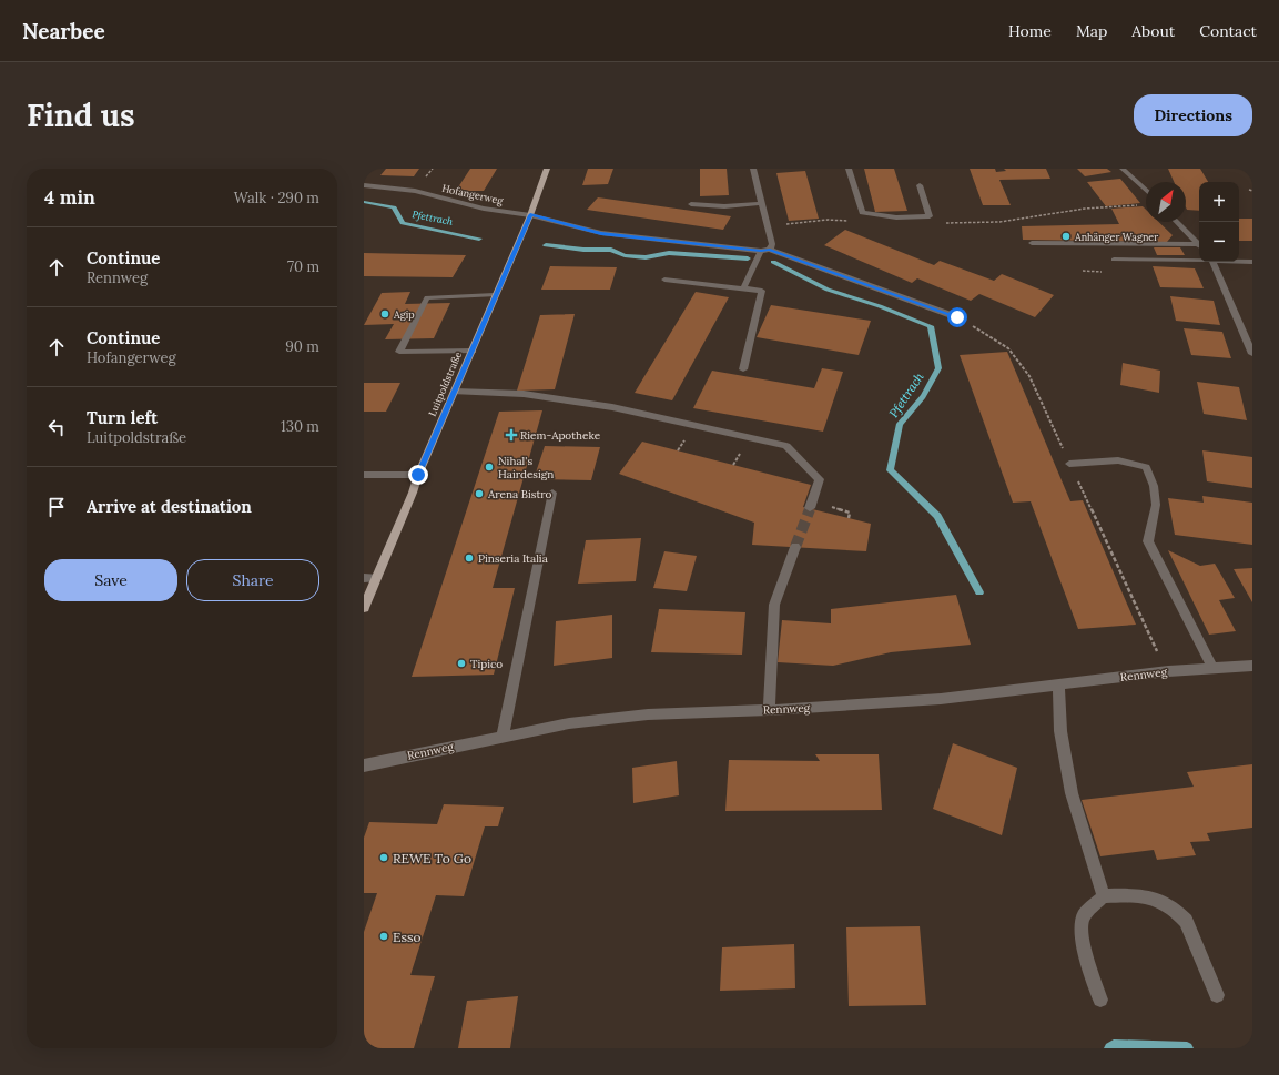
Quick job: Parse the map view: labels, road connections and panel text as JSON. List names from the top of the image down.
{
  "streets": {
    "main road": ["Luitpoldstraße"],
    "street": ["Hofangerweg", "Rennweg"]
  },
  "crossings": [
    ["Hofangerweg", "Luitpoldstraße"]
  ],
  "water": ["Pfettrach"],
  "places": {
    "other": [
      "Anhänger Wagner",
      "Agip",
      "Nihal's Hairdesign",
      "Arena Bistro",
      "Pinseria Italia",
      "Tipico",
      "REWE To Go",
      "Esso"
    ],
    "health": ["Riem-Apotheke"]
  },
  "north": "top right",
  "page": {
    "header": "Nearbee",
    "nav": [
      "Home",
      "Map",
      "About",
      "Contact"
    ],
    "buttons": [
      "Directions",
      ["Save", "Share"]
    ],
    "title": "Find us",
    "heading": ["4 min", "Walk · 290 m"],
    "map_buttons": ["+", "−"],
    "list": [
      ["Continue", "Rennweg", "70 m"],
      ["Continue", "Hofangerweg", "90 m"],
      ["Turn left", "Luitpoldstraße", "130 m"],
      "Arrive at destination"
    ]
  }
}
